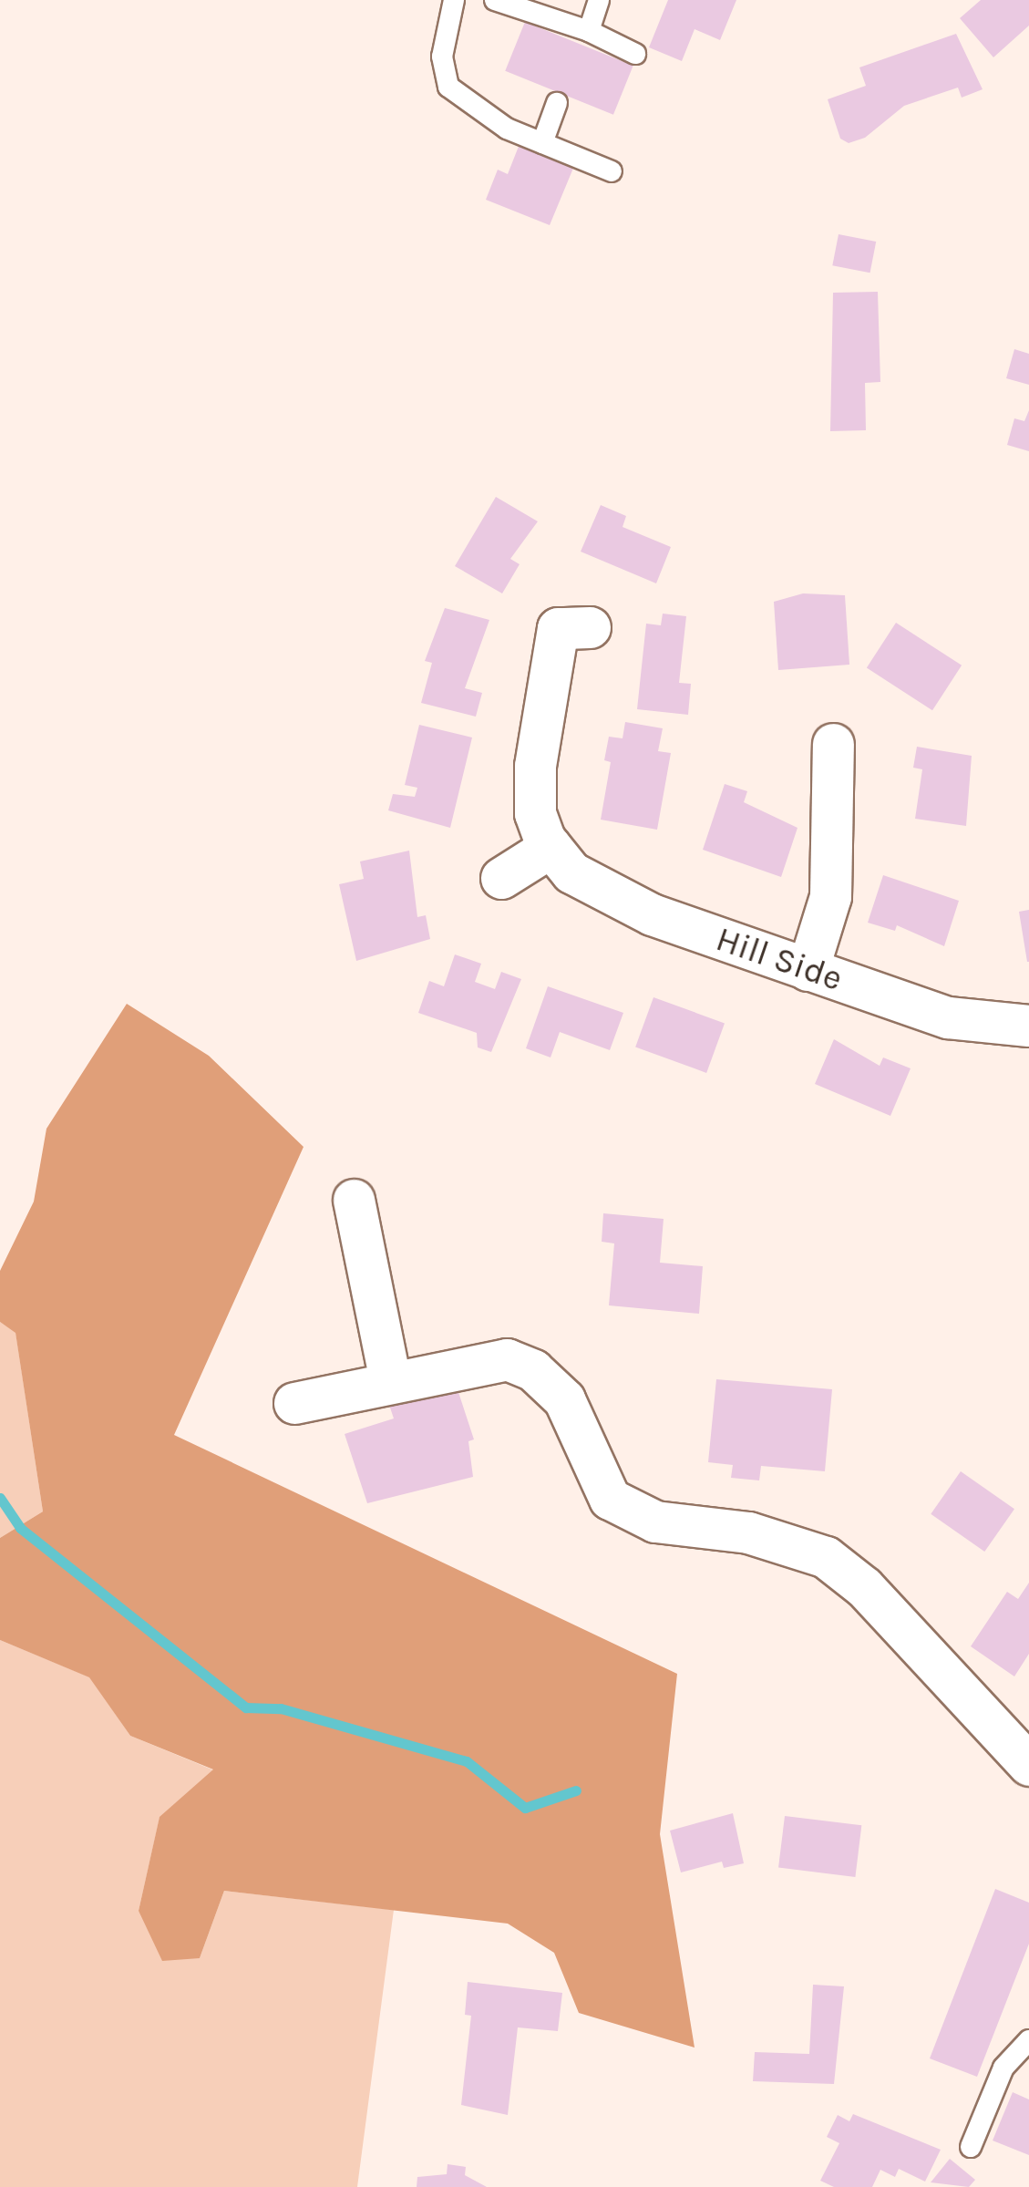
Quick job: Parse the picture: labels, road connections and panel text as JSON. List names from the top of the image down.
{
  "streets": {
    "street": ["Hill Side"]
  }
}
